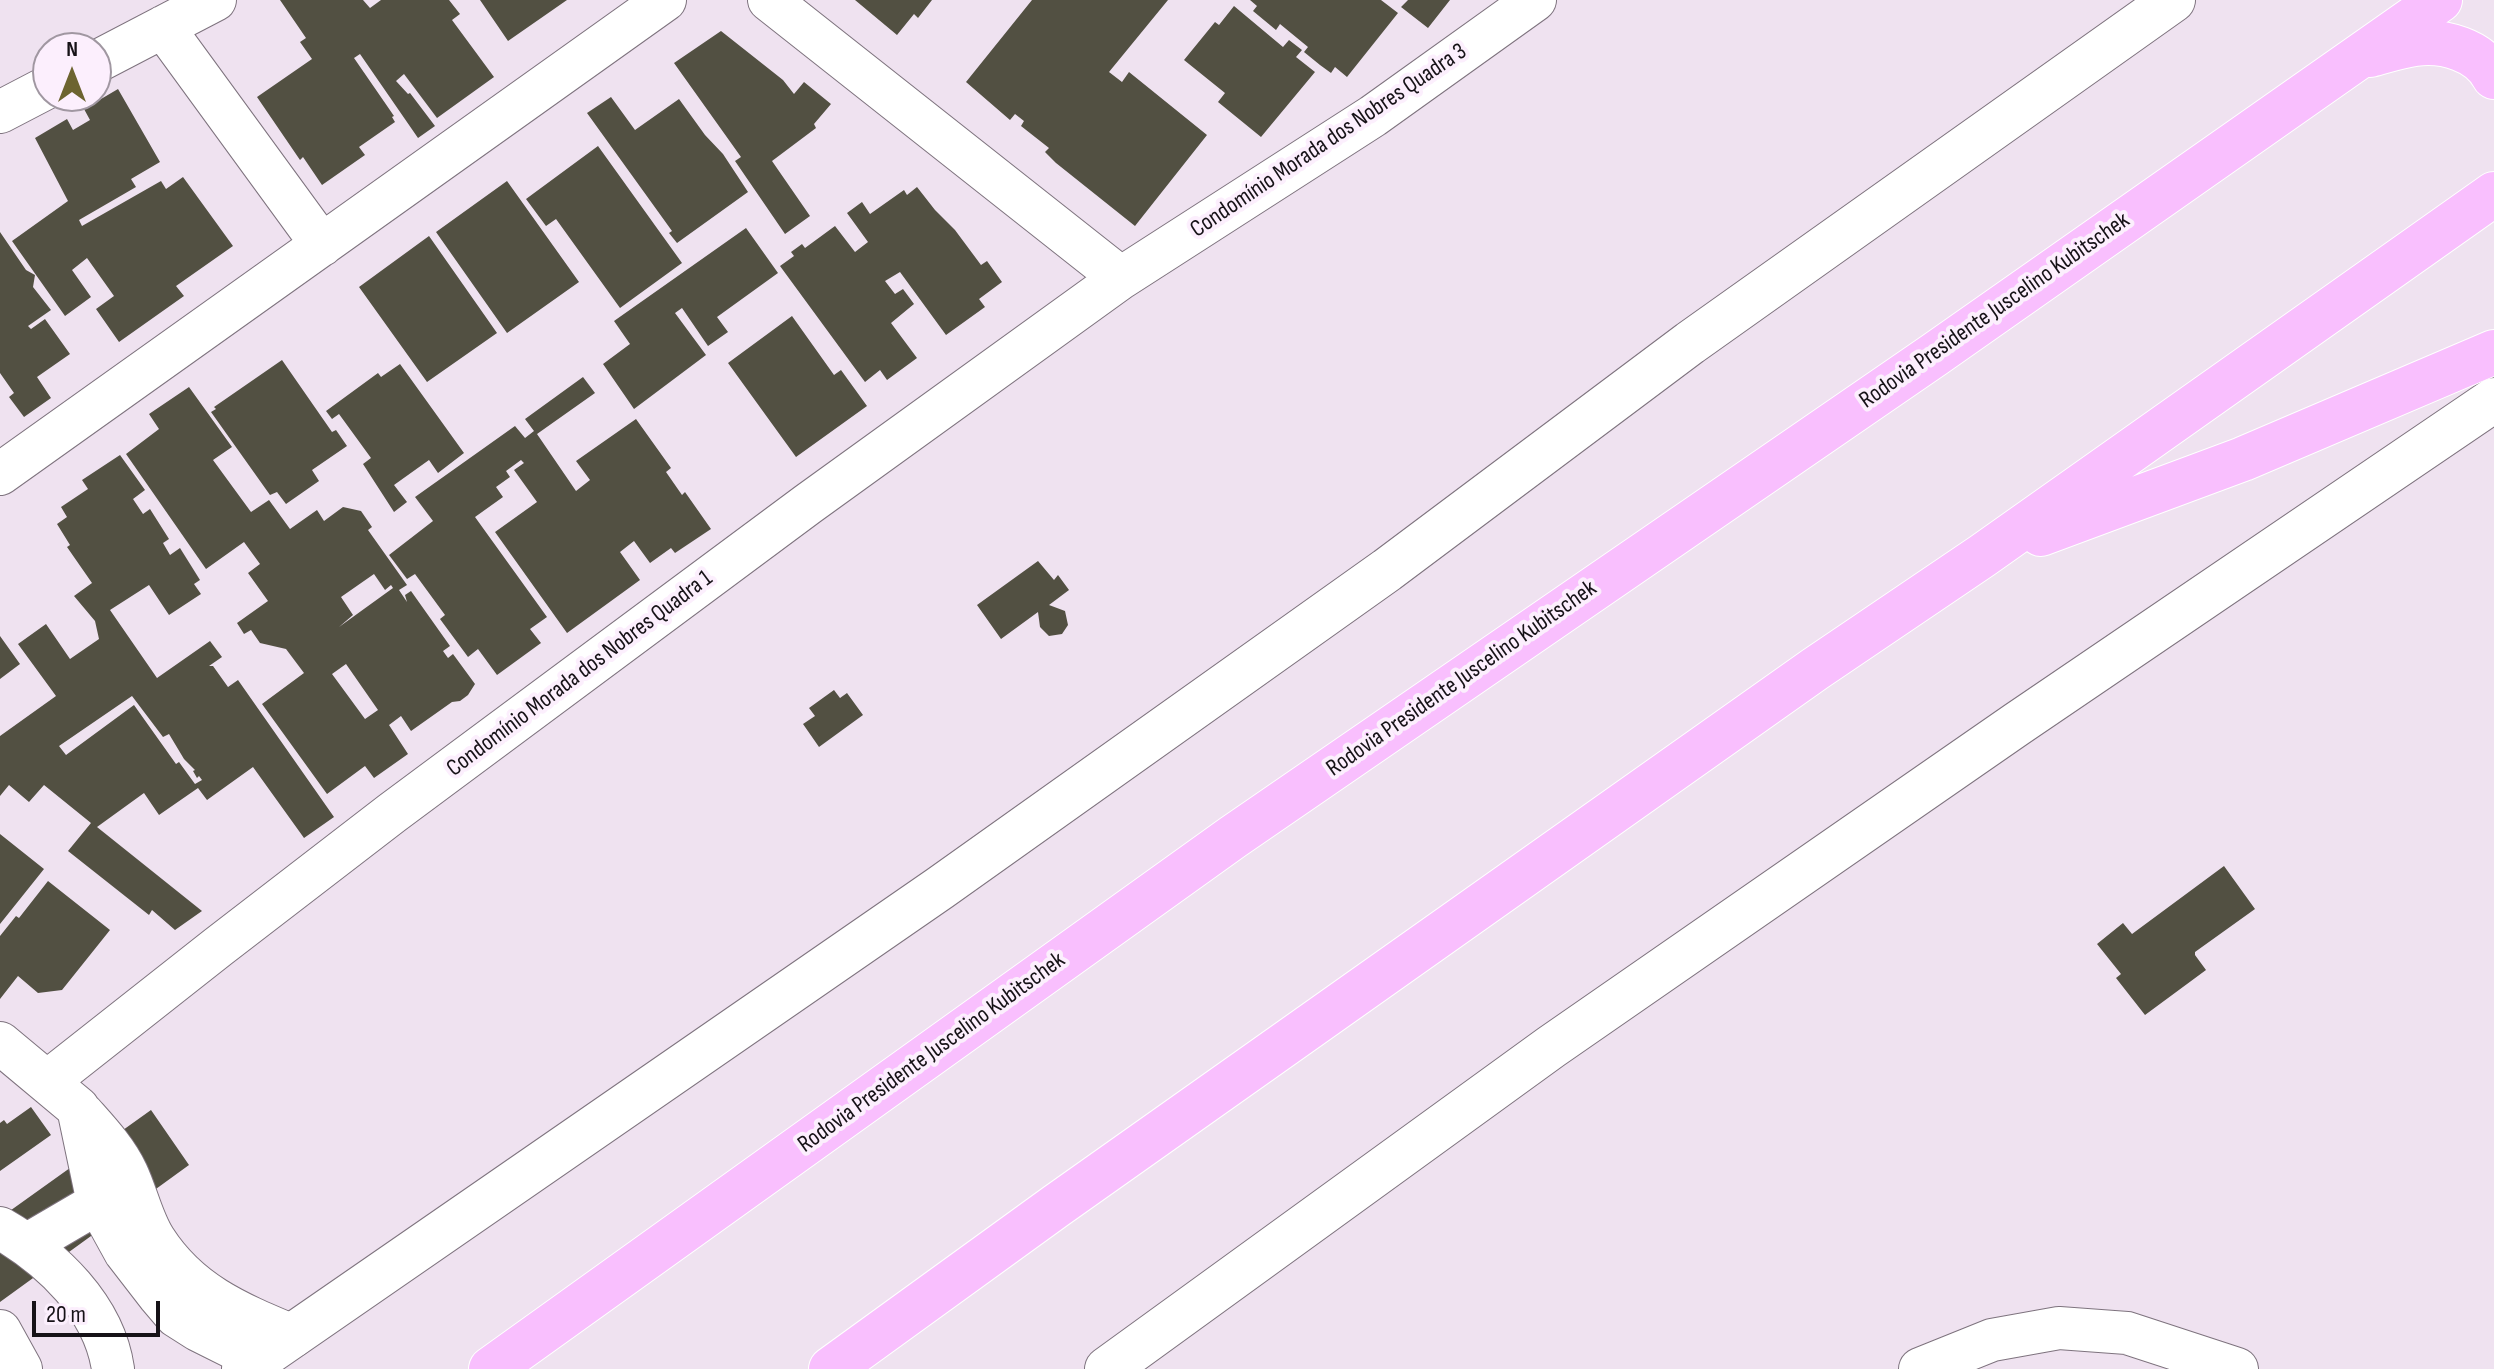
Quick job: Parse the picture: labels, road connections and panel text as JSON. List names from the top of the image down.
{
  "streets": {
    "highway": ["Rodovia Presidente Juscelino Kubitschek"],
    "street": ["Condomínio Morada dos Nobres Quadra 3", "Condomínio Morada dos Nobres Quadra 1"]
  },
  "crossings": [
    ["Condomínio Morada dos Nobres Quadra 3", "Condomínio Morada dos Nobres Quadra 1"]
  ],
  "scale_bar": "20 m",
  "north": "top"
}
